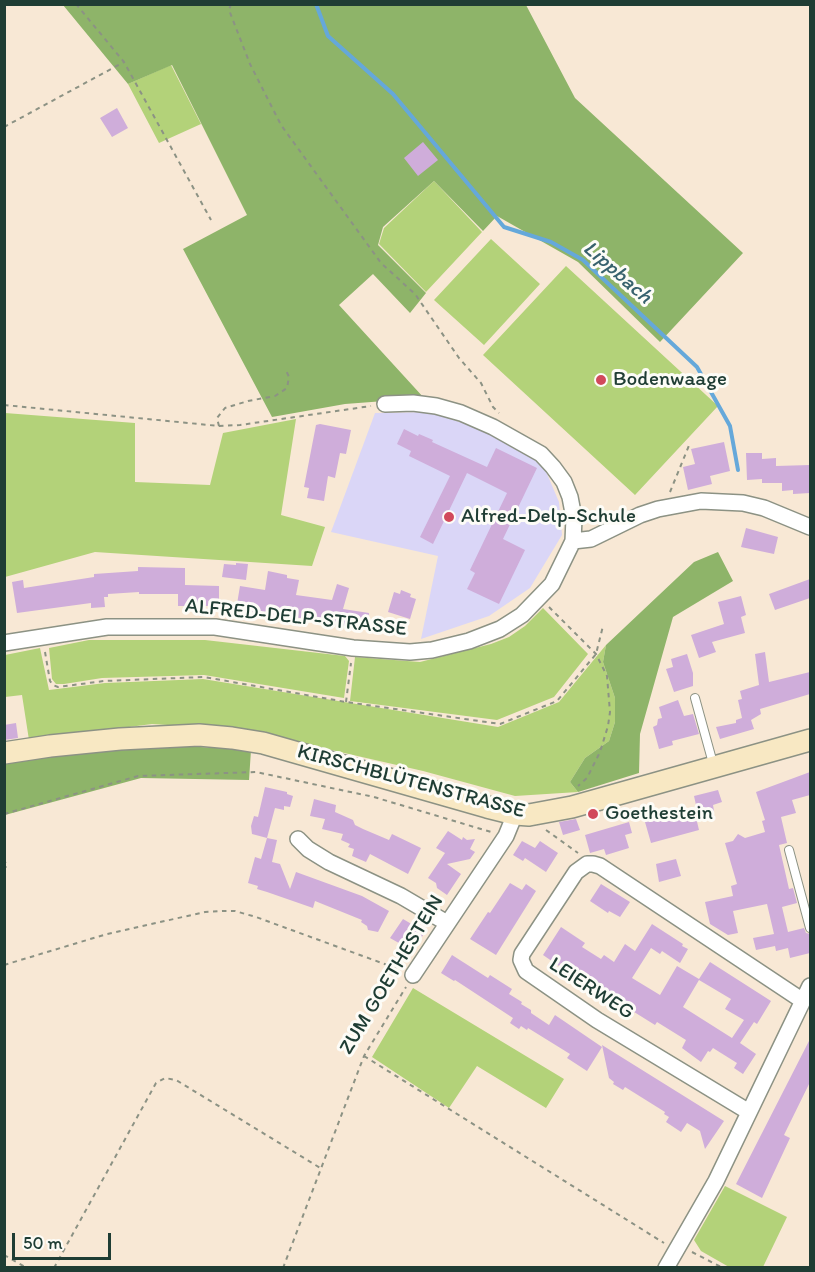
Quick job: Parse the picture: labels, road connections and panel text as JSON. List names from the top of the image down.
{
  "streets": {
    "main road": ["KIRSCHBLÜTENSTRASSE"],
    "street": ["ALFRED-DELP-STRASSE", "ZUM GOETHESTEIN", "LEIERWEG"]
  },
  "crossings": [
    ["KIRSCHBLÜTENSTRASSE", "ZUM GOETHESTEIN"]
  ],
  "water": ["Lippbach"],
  "places": ["Bodenwaage", "Alfred-Delp-Schule", "Goethestein"],
  "scale_bar": "50 m"
}
